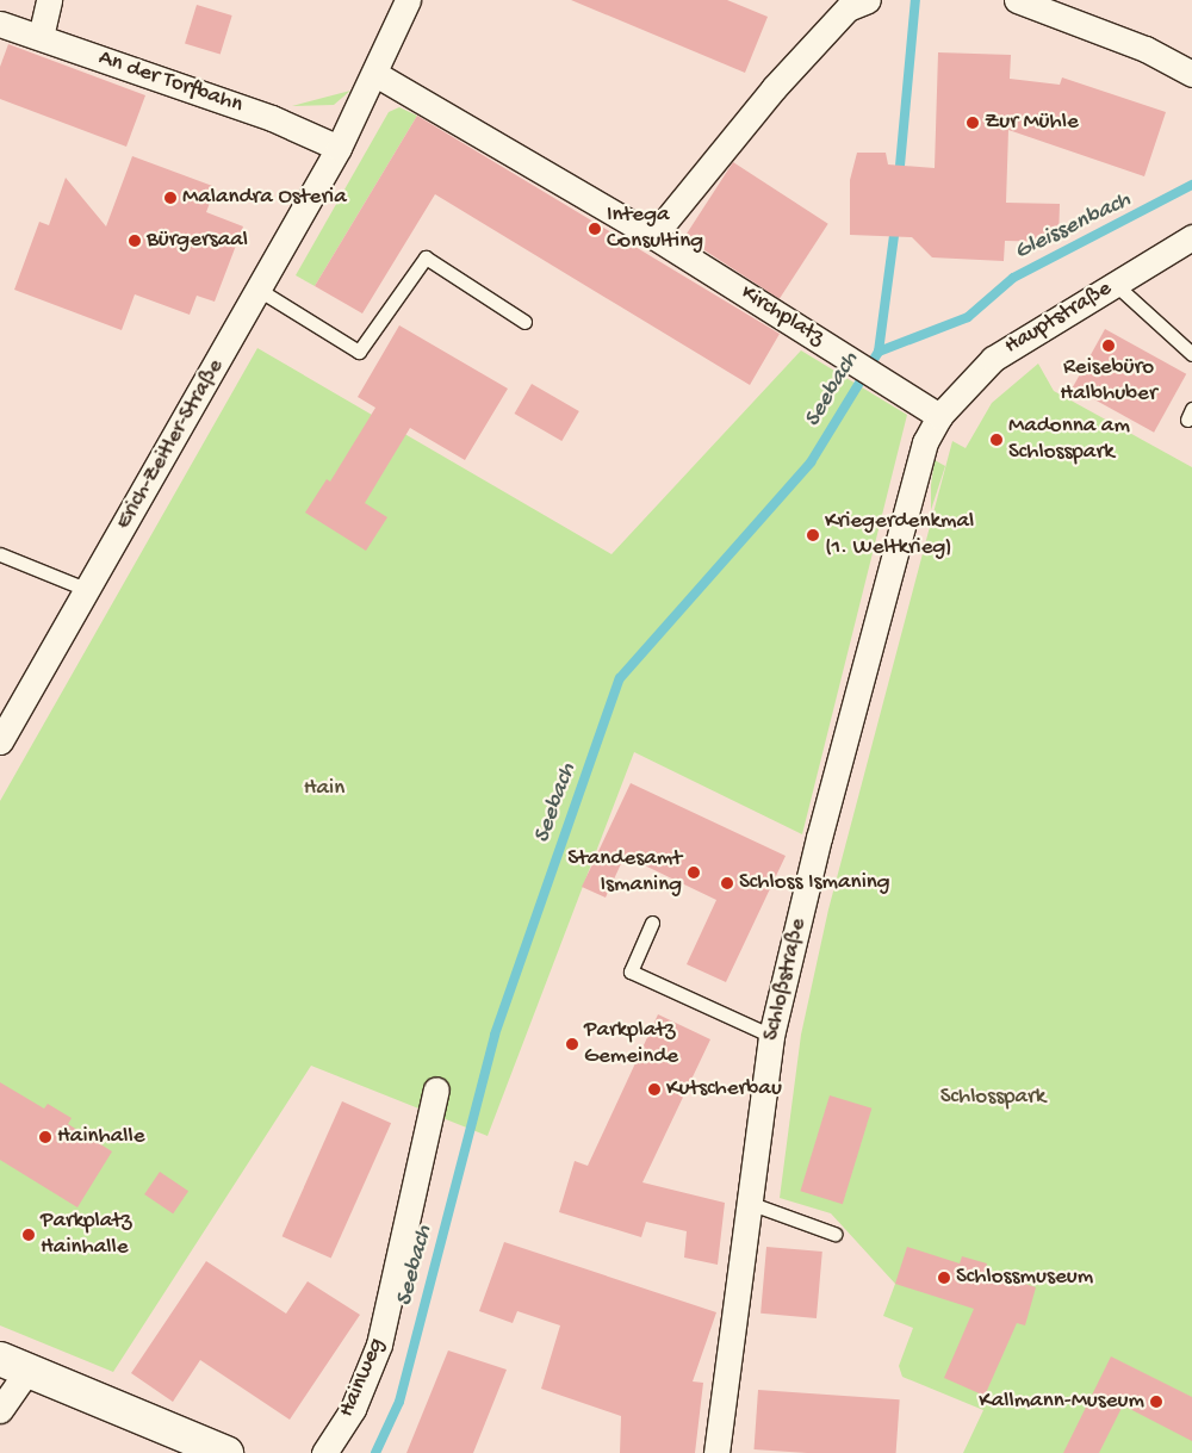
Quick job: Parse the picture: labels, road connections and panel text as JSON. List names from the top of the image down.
{
  "streets": {
    "street": [
      "An der Torfbahn",
      "Kirchplatz",
      "Hauptstraße",
      "Erich-Zeitler-Straße",
      "Schloßstraße",
      "Hainweg"
    ]
  },
  "crossings": [
    ["An der Torfbahn", "Erich-Zeitler-Straße"],
    ["Kirchplatz", "Hauptstraße"],
    ["Kirchplatz", "Erich-Zeitler-Straße"],
    ["Kirchplatz", "Schloßstraße"],
    ["Hauptstraße", "Schloßstraße"]
  ],
  "water": ["Gleissenbach", "Seebach"],
  "parks": ["Hain", "Schlosspark"],
  "places": [
    "Zur Mühle",
    "Malandra Osteria",
    "Intega Consulting",
    "Bürgersaal",
    "Reisebüro Halbhuber",
    "Madonna am Schlosspark",
    "Kriegerdenkmal (1. Weltkrieg)",
    "Standesamt Ismaning",
    "Schloss Ismaning",
    "Parkplatz Gemeinde",
    "Kutscherbau",
    "Hainhalle",
    "Parkplatz Hainhalle",
    "Schlossmuseum",
    "Kallmann-Museum"
  ]
}
